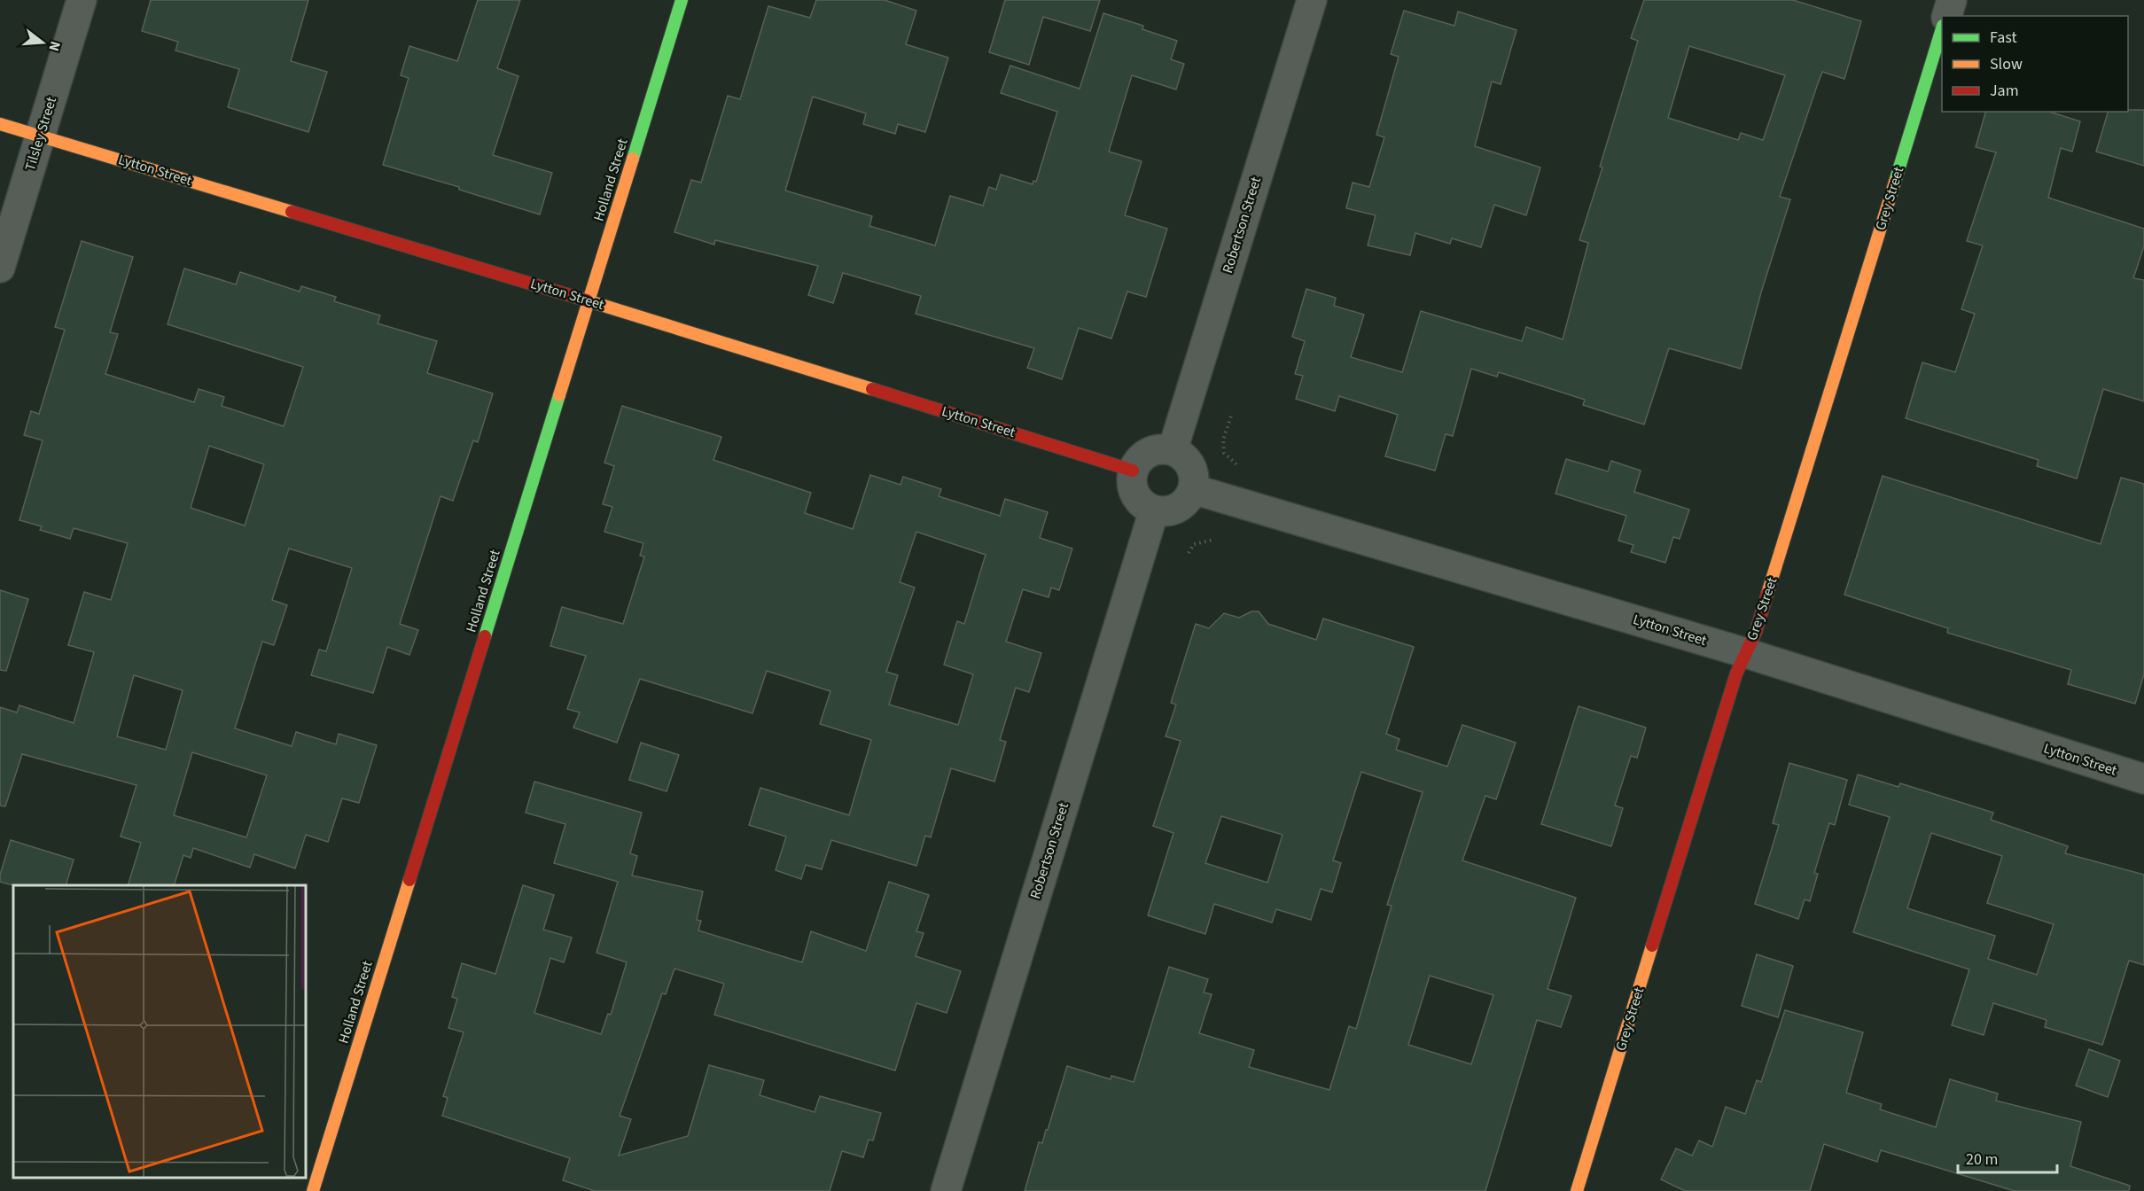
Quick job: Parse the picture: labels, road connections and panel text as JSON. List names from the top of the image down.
{
  "streets": {
    "street": [
      "Tilsley Street",
      "Lytton Street",
      "Holland Street",
      "Grey Street",
      "Robertson Street"
    ]
  },
  "crossings": [
    ["Tilsley Street", "Lytton Street"],
    ["Lytton Street", "Holland Street"],
    ["Lytton Street", "Grey Street"],
    ["Lytton Street", "Robertson Street"]
  ],
  "legend": ["Fast", "Slow", "Jam"],
  "scale_bar": "20 m",
  "north": "right"
}
